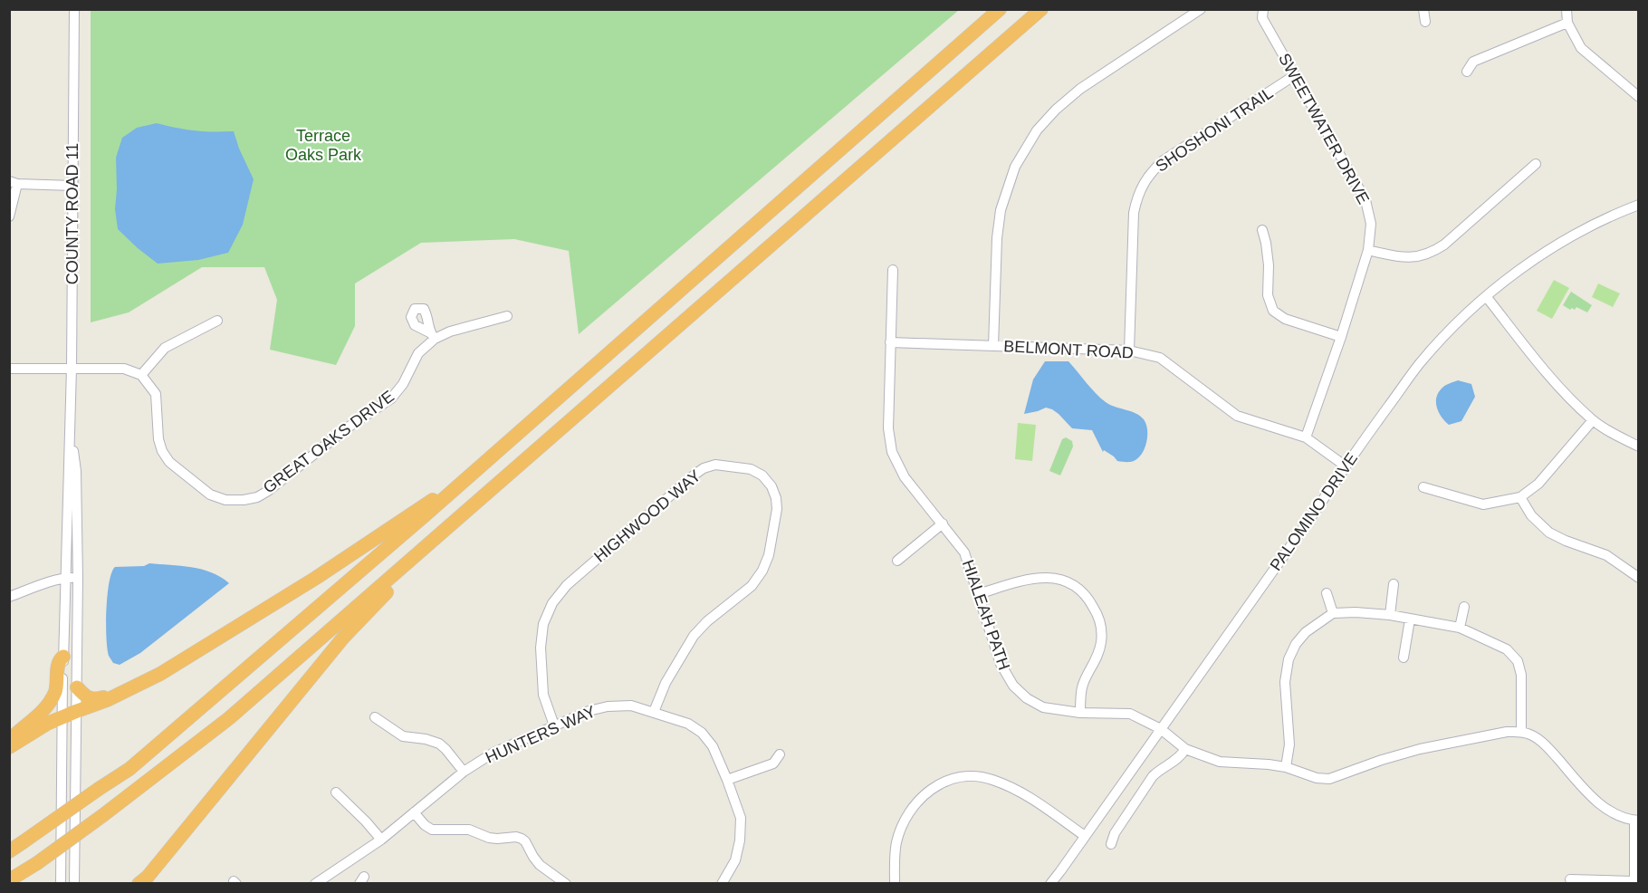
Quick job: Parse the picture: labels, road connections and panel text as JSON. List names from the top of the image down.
{
  "streets": {
    "street": [
      "SWEETWATER DRIVE",
      "SHOSHONI TRAIL",
      "COUNTY ROAD 11",
      "BELMONT ROAD",
      "GREAT OAKS DRIVE",
      "PALOMINO DRIVE",
      "HIGHWOOD WAY",
      "HIALEAH PATH",
      "HUNTERS WAY"
    ]
  },
  "crossings": [
    ["SWEETWATER DRIVE", "SHOSHONI TRAIL"],
    ["SWEETWATER DRIVE", "BELMONT ROAD"],
    ["SHOSHONI TRAIL", "BELMONT ROAD"],
    ["BELMONT ROAD", "PALOMINO DRIVE"],
    ["BELMONT ROAD", "HIALEAH PATH"],
    ["PALOMINO DRIVE", "HIALEAH PATH"],
    ["HIGHWOOD WAY", "HUNTERS WAY"]
  ],
  "parks": ["Terrace Oaks Park"]
}
